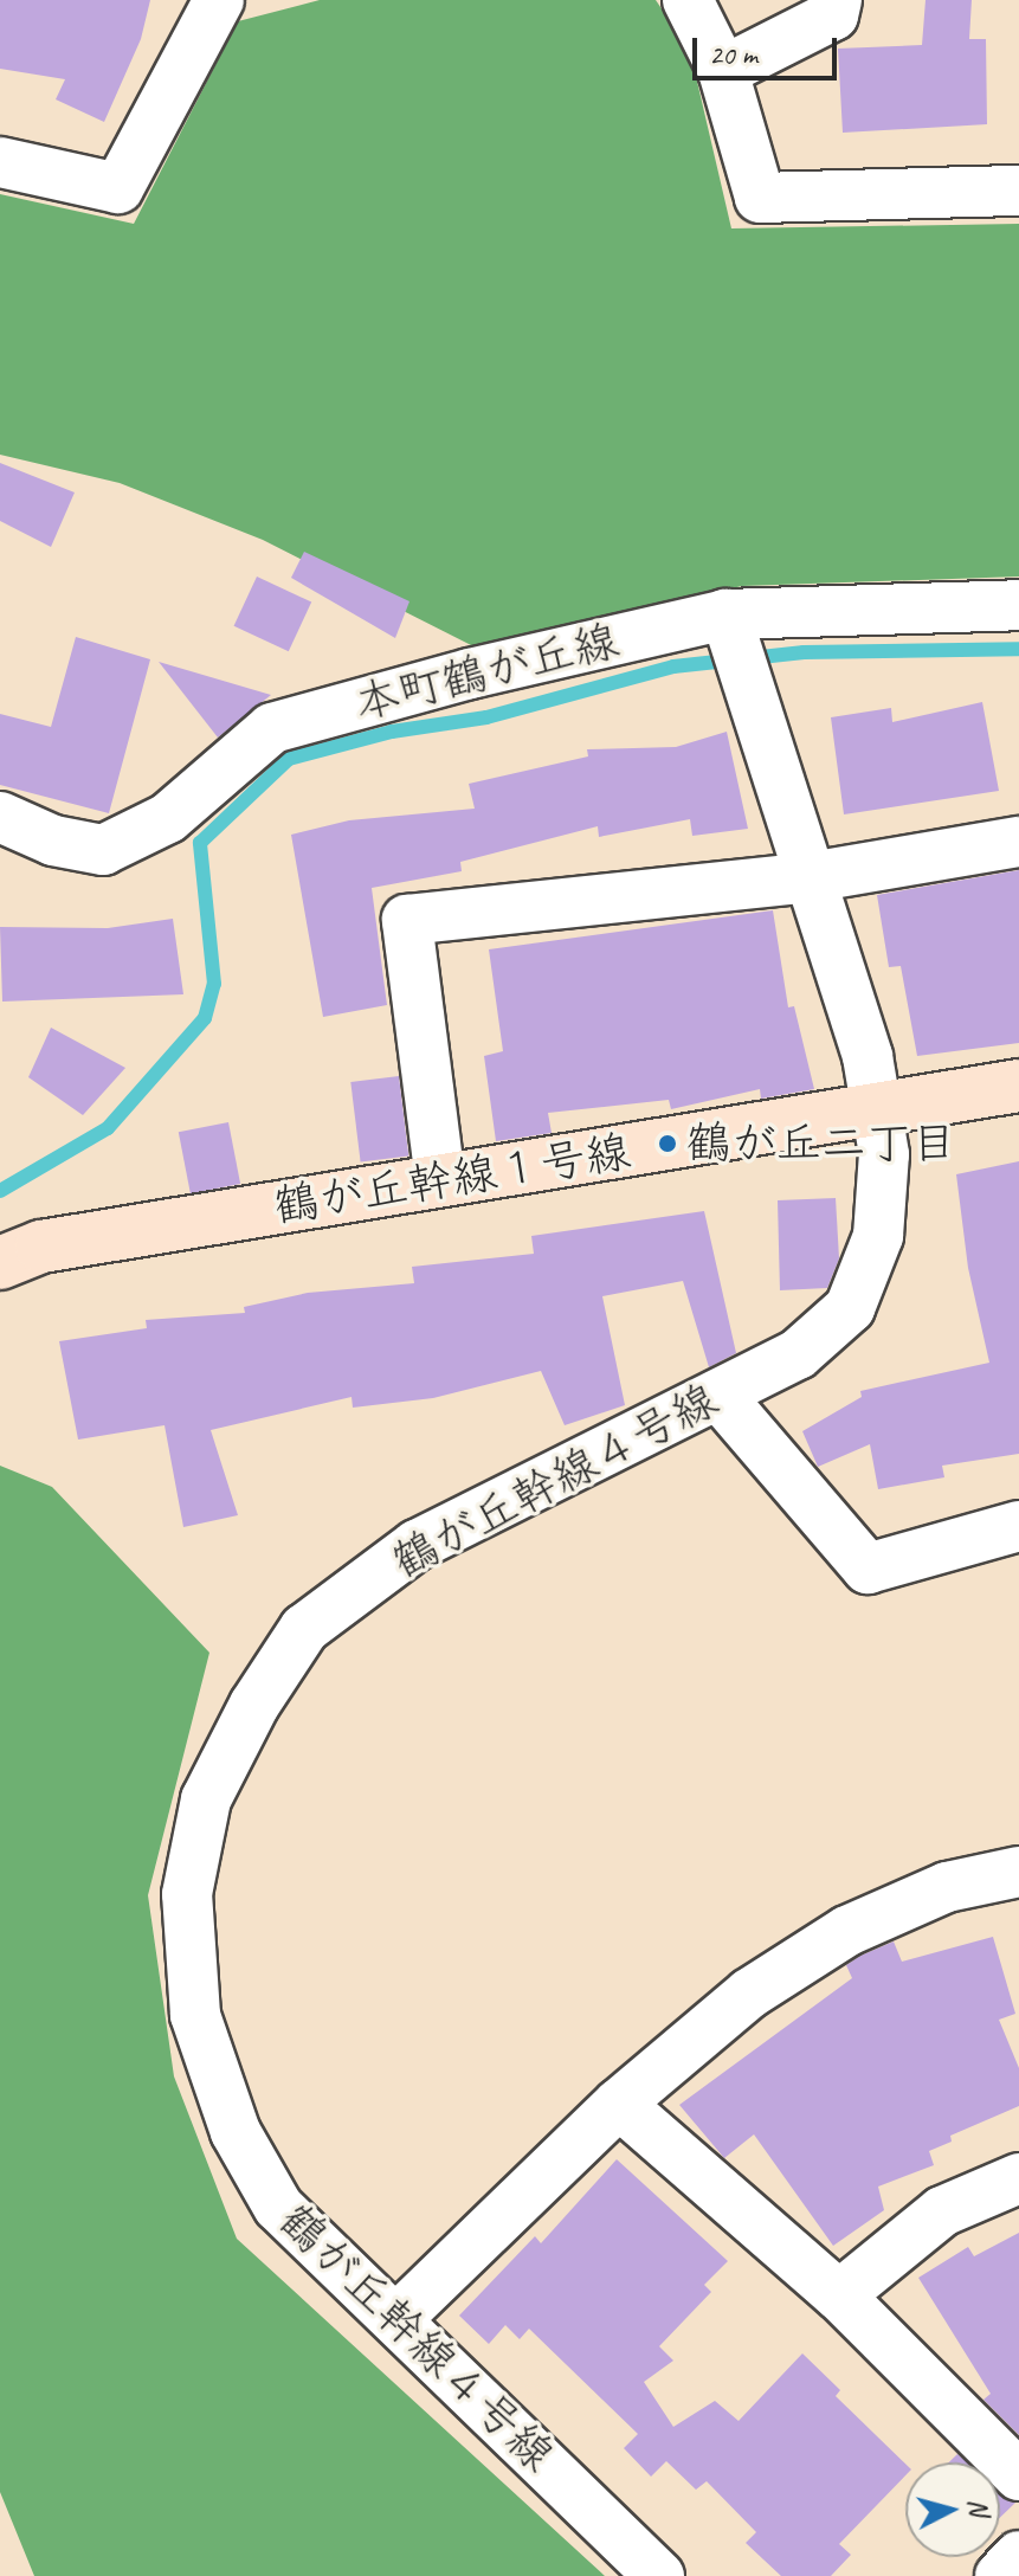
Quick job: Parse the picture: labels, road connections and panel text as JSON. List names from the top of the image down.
{
  "streets": {
    "street": ["本町鶴が丘線", "鶴が丘幹線１号線", "鶴が丘幹線４号線"]
  },
  "crossings": [
    ["本町鶴が丘線", "鶴が丘幹線４号線"],
    ["鶴が丘幹線１号線", "鶴が丘幹線４号線"]
  ],
  "places": ["鶴が丘二丁目"],
  "scale_bar": "20 m",
  "north": "right"
}
